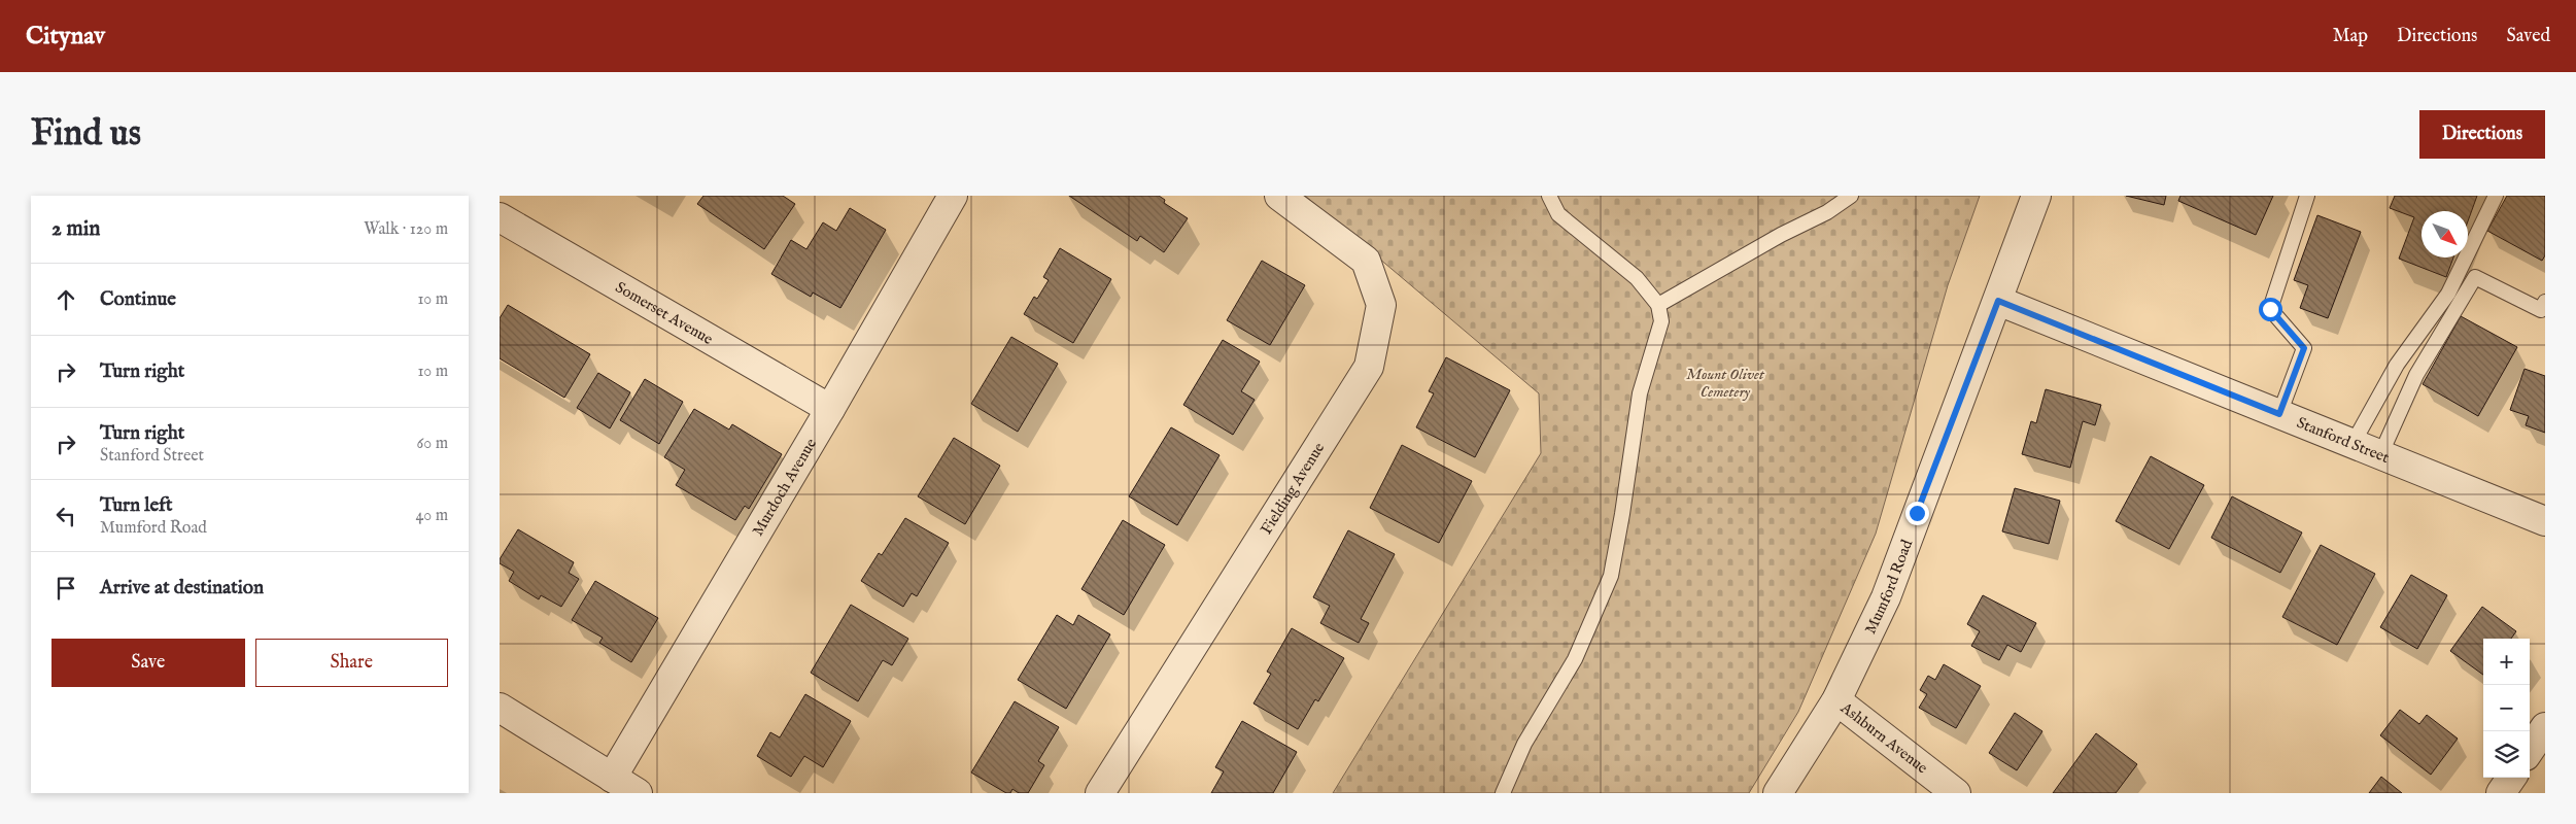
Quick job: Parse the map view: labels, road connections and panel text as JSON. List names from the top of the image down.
{
  "streets": {
    "street": [
      "Somerset Avenue",
      "Stanford Street",
      "Murdoch Avenue",
      "Fielding Avenue",
      "Mumford Road",
      "Ashburn Avenue"
    ]
  },
  "crossings": [
    ["Somerset Avenue", "Murdoch Avenue"],
    ["Stanford Street", "Mumford Road"],
    ["Mumford Road", "Ashburn Avenue"]
  ],
  "parks": ["Mount Olivet Cemetery"],
  "north": "bottom right",
  "page": {
    "header": "Citynav",
    "nav": ["Map", "Directions", "Saved"],
    "buttons": [
      "Directions",
      ["Save", "Share"]
    ],
    "title": "Find us",
    "heading": ["2 min", "Walk · 120 m"],
    "list": [
      ["Continue", "10 m"],
      ["Turn right", "10 m"],
      ["Turn right", "Stanford Street", "60 m"],
      ["Turn left", "Mumford Road", "40 m"],
      "Arrive at destination"
    ],
    "map_buttons": ["+", "−"]
  }
}
